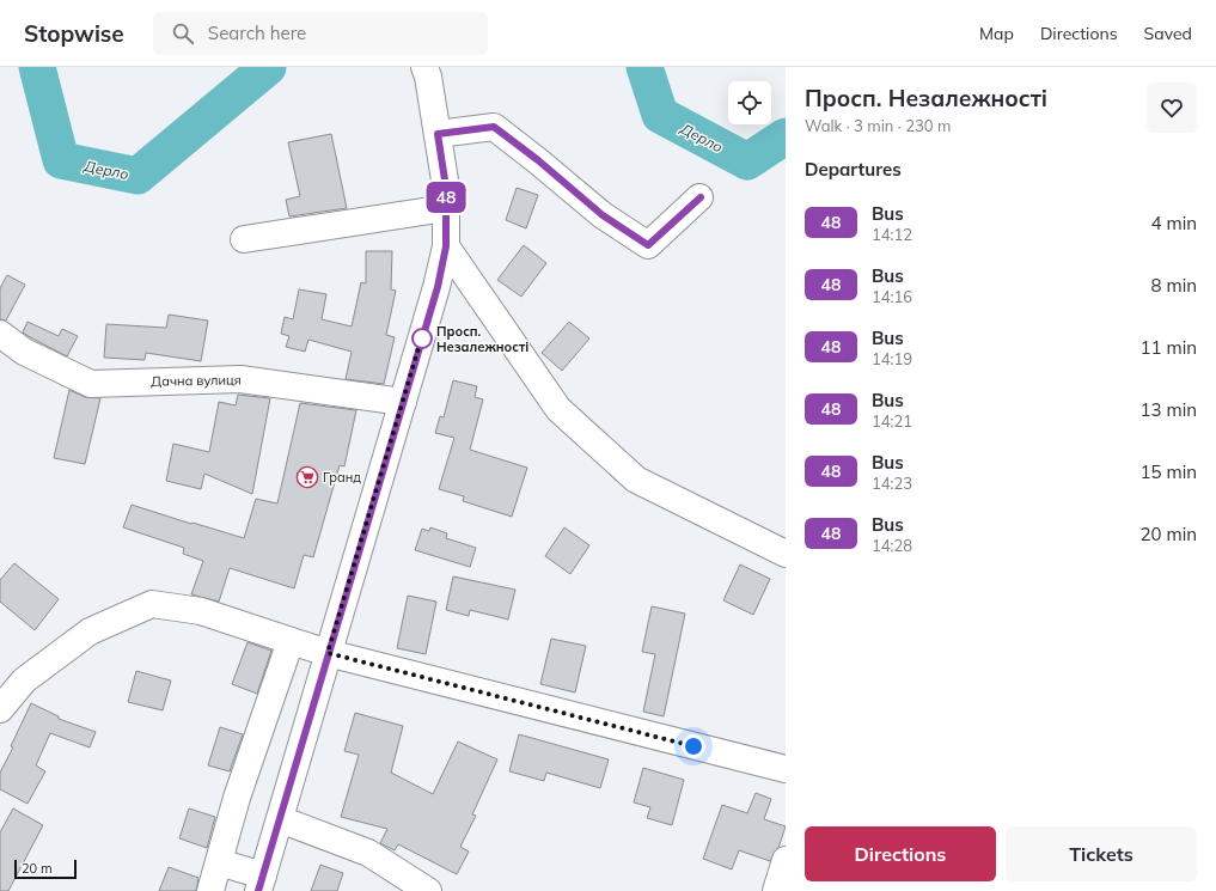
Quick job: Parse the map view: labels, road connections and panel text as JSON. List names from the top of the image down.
{
  "streets": {
    "street": ["Дачна вулиця"]
  },
  "water": ["Дерло"],
  "places": {
    "other": ["Просп. Незалежності"],
    "supermarket": ["Гранд"]
  },
  "lines": ["bus line 48"],
  "scale_bar": "20 m",
  "page": {
    "header": "Stopwise",
    "search": "Search here",
    "nav": ["Map", "Directions", "Saved"],
    "on_map": "48",
    "heading": [
      ["Просп. Незалежності", "Walk · 3 min · 230 m"],
      "Departures"
    ],
    "list": [
      {
        "mark": "48",
        "name": "Bus",
        "note": "14:12",
        "value": "4 min"
      },
      {
        "mark": "48",
        "name": "Bus",
        "note": "14:16",
        "value": "8 min"
      },
      {
        "mark": "48",
        "name": "Bus",
        "note": "14:19",
        "value": "11 min"
      },
      {
        "mark": "48",
        "name": "Bus",
        "note": "14:21",
        "value": "13 min"
      },
      {
        "mark": "48",
        "name": "Bus",
        "note": "14:23",
        "value": "15 min"
      },
      {
        "mark": "48",
        "name": "Bus",
        "note": "14:28",
        "value": "20 min"
      }
    ],
    "buttons": ["Directions", "Tickets"],
    "scale": "20 m"
  }
}
